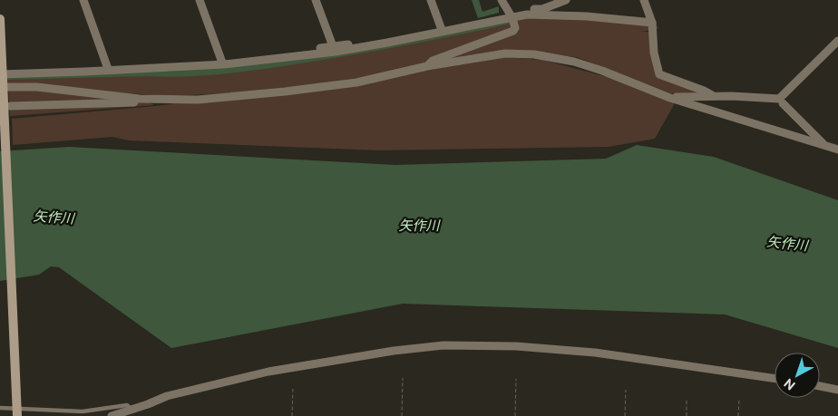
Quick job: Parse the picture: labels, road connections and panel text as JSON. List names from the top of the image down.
{
  "water": ["矢作川"],
  "north": "bottom left"
}
